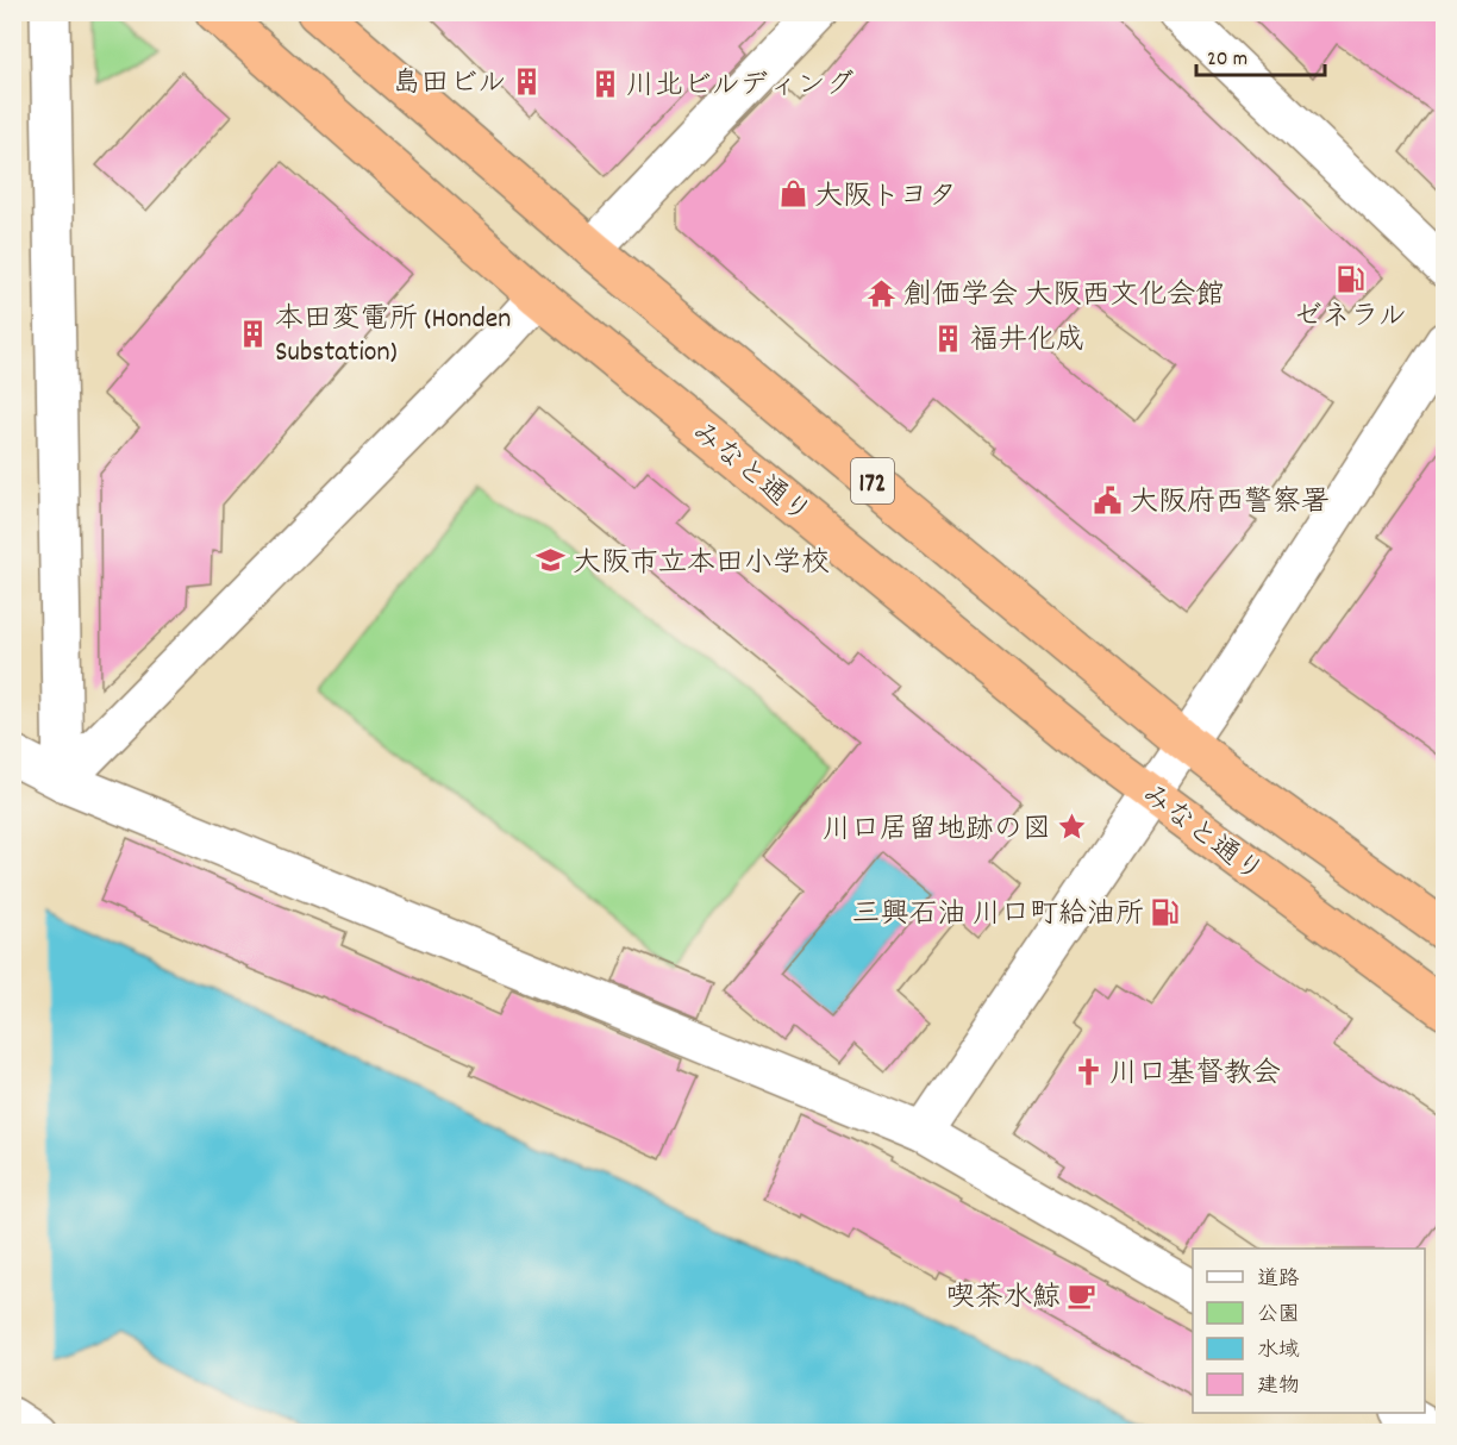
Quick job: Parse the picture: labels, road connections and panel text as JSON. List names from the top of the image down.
{
  "streets": {
    "highway": ["みなと通り", "172"]
  },
  "places": {
    "building": [
      "島田ビル",
      "川北ビルディング",
      "本田変電所 (Honden Substation)",
      "福井化成"
    ],
    "shop": ["大阪トヨタ"],
    "fuel station": ["ゼネラル", "三興石油 川口町給油所"],
    "temple": ["創価学会 大阪西文化会館"],
    "public building": ["大阪府西警察署"],
    "school or university": ["大阪市立本田小学校"],
    "place": ["川口居留地跡の図"],
    "church": ["川口基督教会"],
    "cafe": ["喫茶水鯨"]
  },
  "legend": [
    "道路",
    "公園",
    "水域",
    "建物"
  ],
  "scale_bar": "20 m"
}
